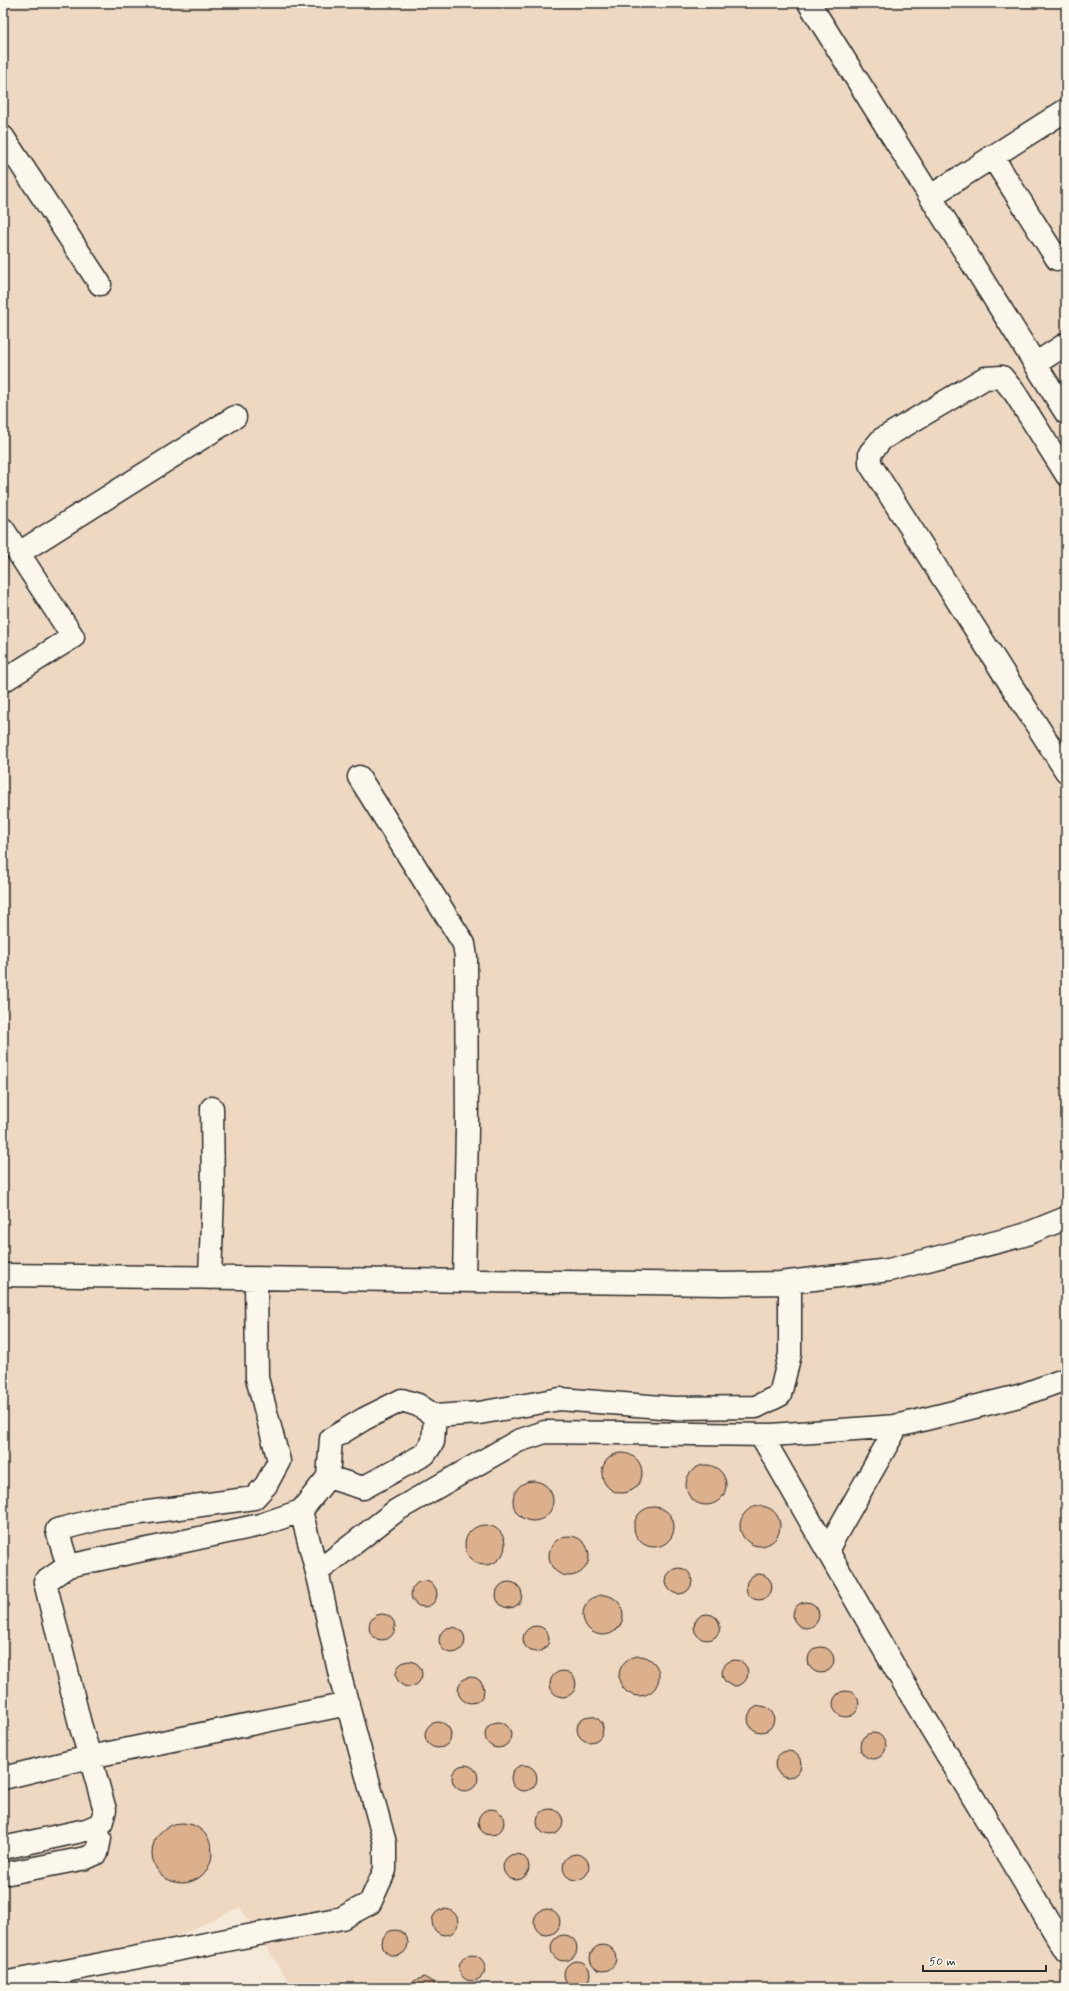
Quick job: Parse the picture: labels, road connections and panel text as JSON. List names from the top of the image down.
{
  "scale_bar": "50 m"
}
